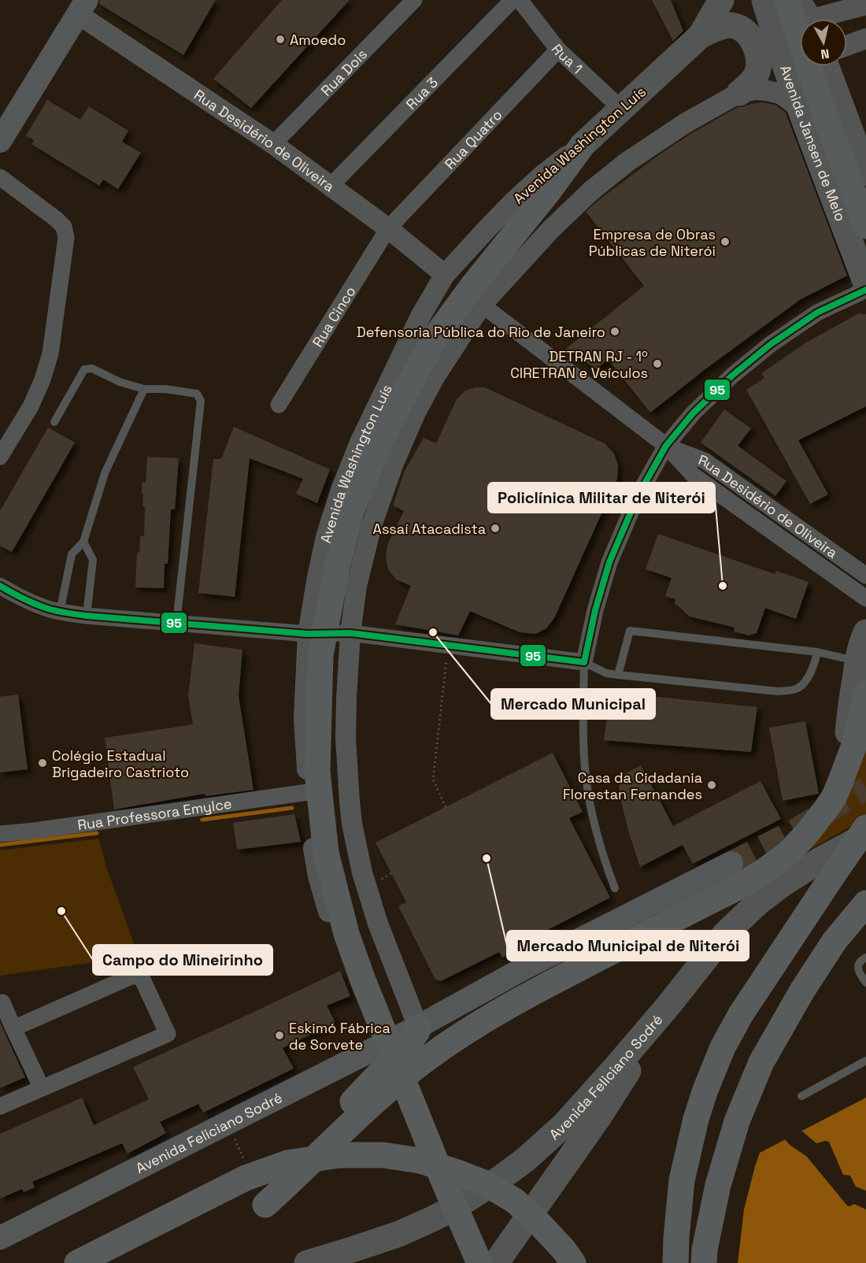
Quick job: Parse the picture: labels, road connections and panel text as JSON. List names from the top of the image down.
{
  "streets": {
    "main road": ["Avenida Jansen de Melo", "Avenida Washington Luís", "Avenida Feliciano Sodré"],
    "street": [
      "Rua 1",
      "Rua Dois",
      "Rua 3",
      "Rua Quatro",
      "Rua Desidério de Oliveira",
      "Rua Cinco",
      "Rua Professora Emylce"
    ]
  },
  "crossings": [
    ["Rua 1", "Rua Quatro"],
    ["Rua 1", "Avenida Washington Luís"],
    ["Rua Dois", "Rua Desidério de Oliveira"],
    ["Rua 3", "Rua Desidério de Oliveira"],
    ["Rua Quatro", "Rua Desidério de Oliveira"],
    ["Rua Quatro", "Rua Cinco"],
    ["Rua Desidério de Oliveira", "Avenida Washington Luís"],
    ["Rua Desidério de Oliveira", "Rua Cinco"],
    ["Avenida Washington Luís", "Rua Professora Emylce"],
    ["Avenida Washington Luís", "Avenida Feliciano Sodré"]
  ],
  "places": [
    "Amoedo",
    "Empresa de Obras Públicas de Niterói",
    "Defensoria Pública do Rio de Janeiro",
    "DETRAN RJ - 1º CIRETRAN e Veículos",
    "Assaí Atacadista",
    "Policlínica Militar de Niterói",
    "Mercado Municipal",
    "Colégio Estadual Brigadeiro Castrioto",
    "Casa da Cidadania Florestan Fernandes",
    "Mercado Municipal de Niterói",
    "Campo do Mineirinho",
    "Eskimó Fábrica de Sorvete"
  ],
  "lines": ["transit line 95"],
  "north": "bottom"
}
